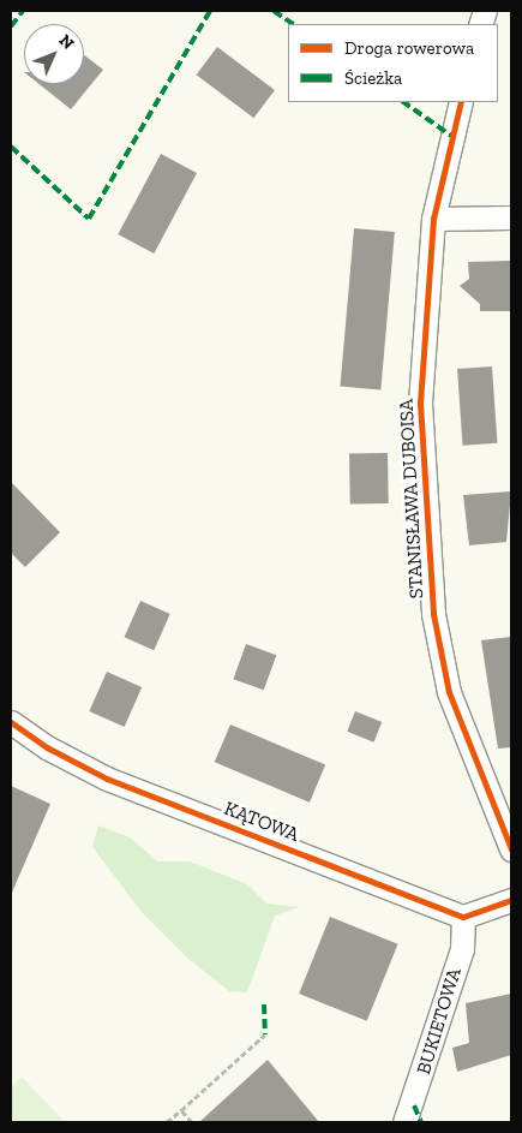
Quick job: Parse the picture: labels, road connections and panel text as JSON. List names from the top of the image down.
{
  "streets": {
    "street": ["STANISŁAWA DUBOISA", "KĄTOWA", "BUKIETOWA"]
  },
  "crossings": [
    ["KĄTOWA", "BUKIETOWA"]
  ],
  "legend": ["Droga rowerowa", "Ścieżka"],
  "north": "top right"
}
